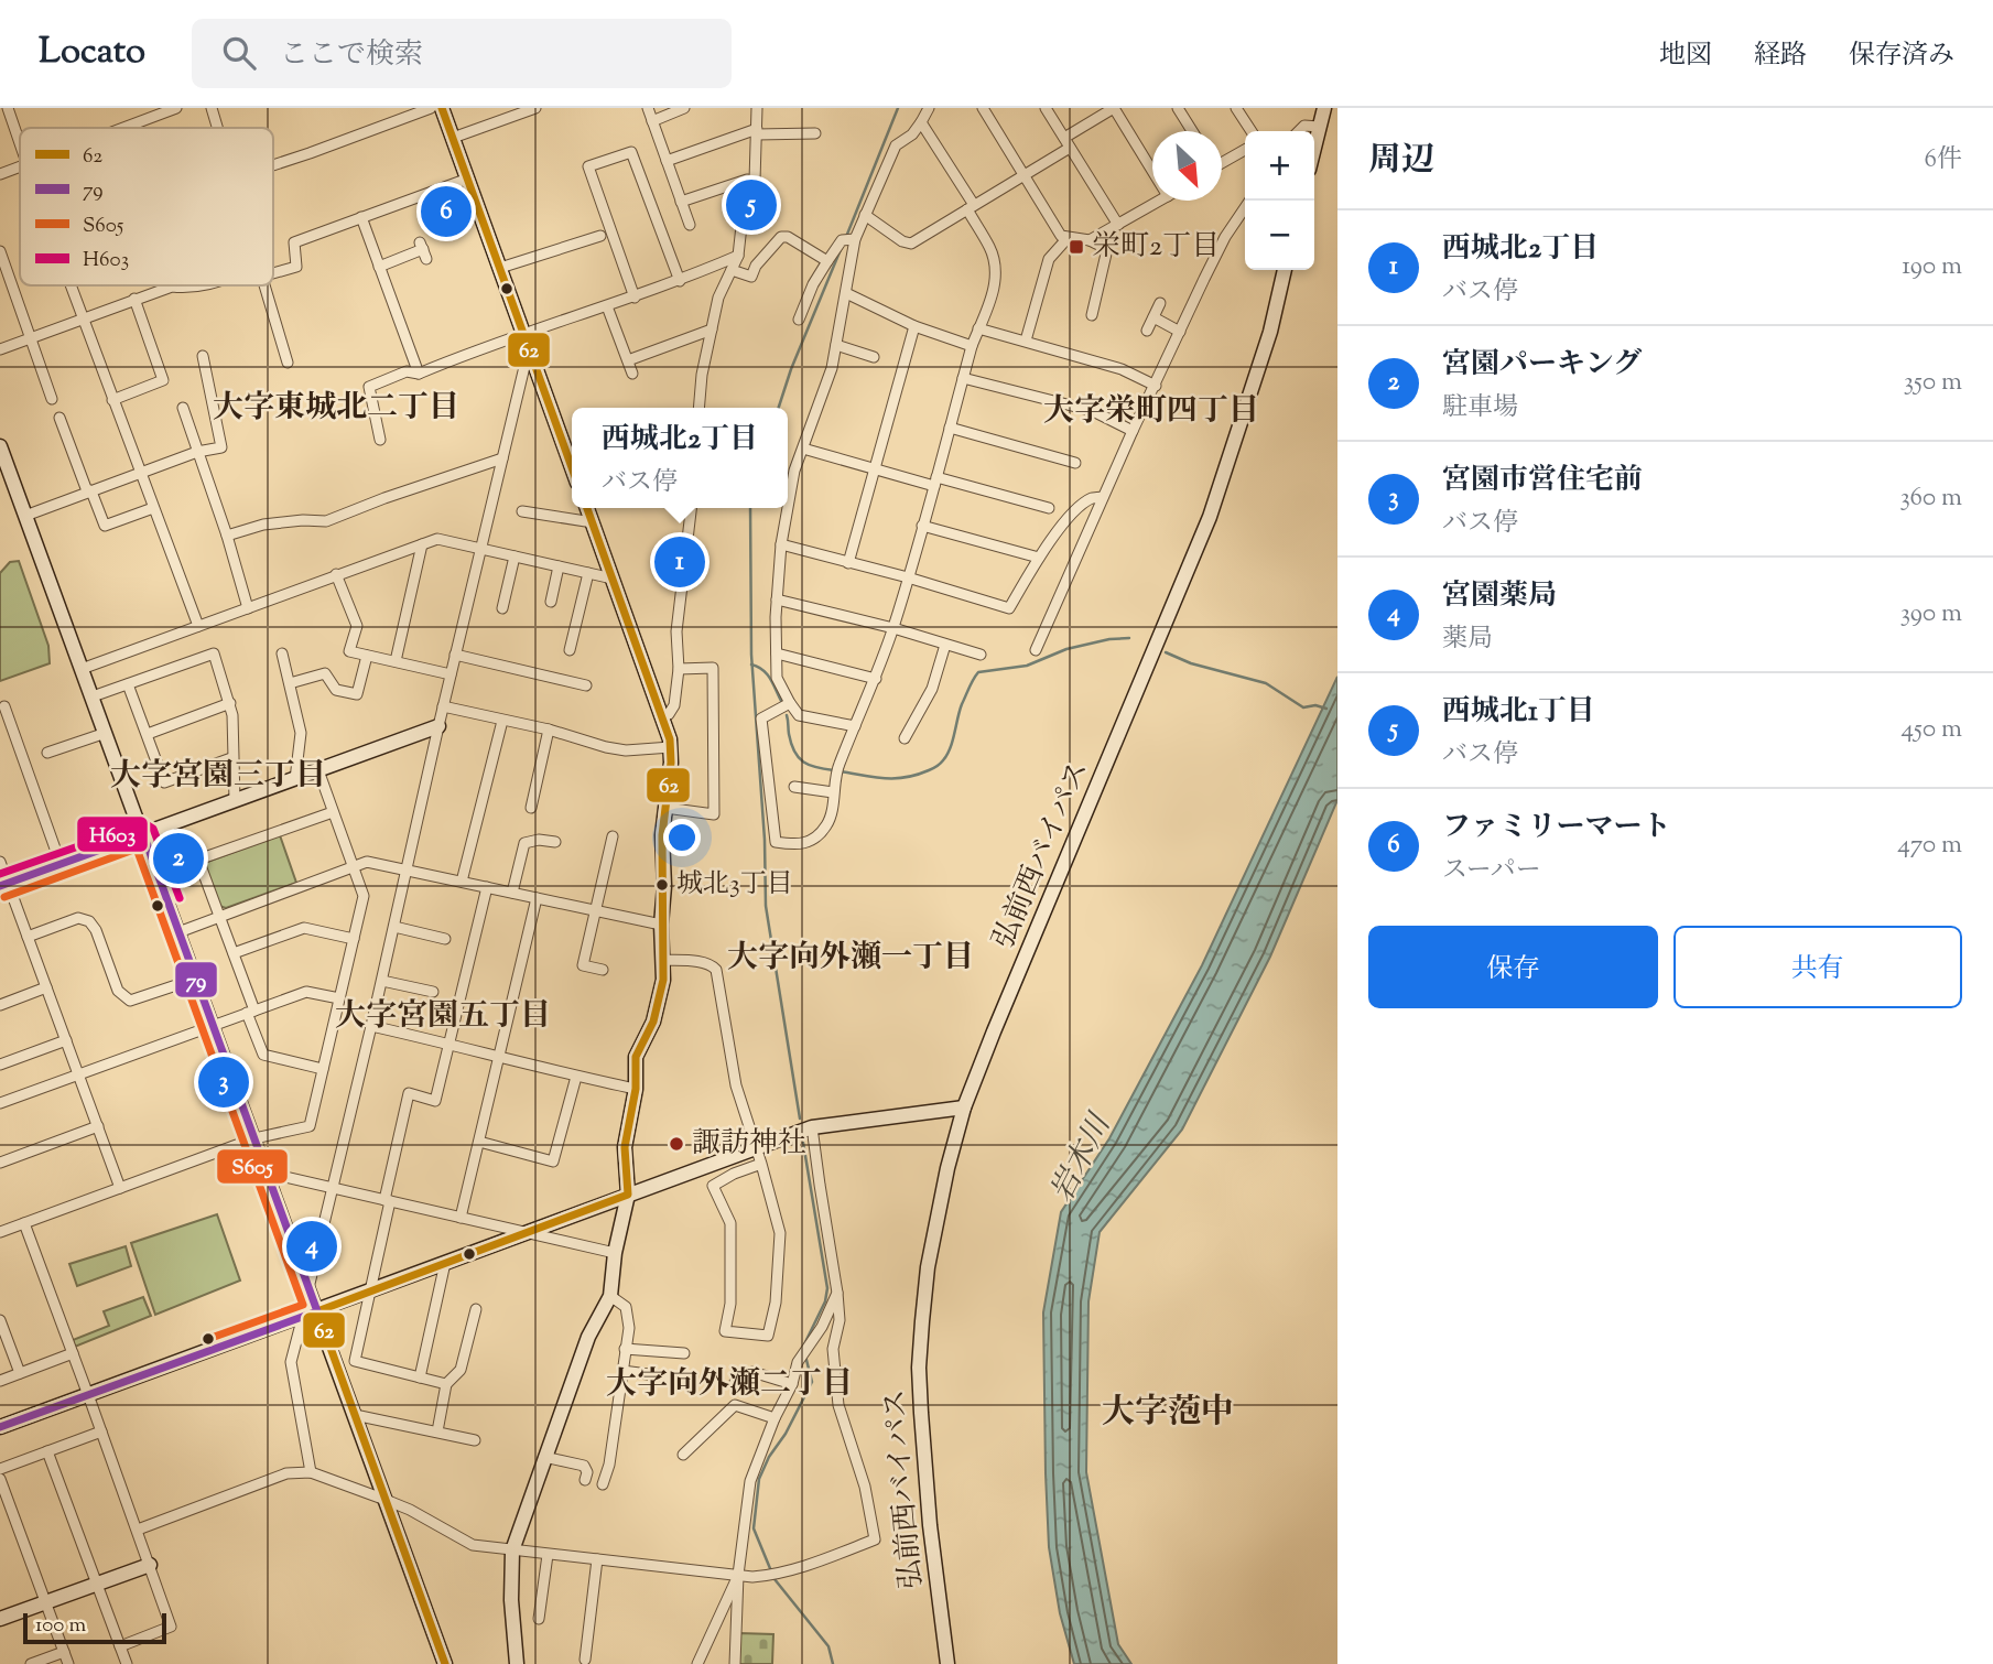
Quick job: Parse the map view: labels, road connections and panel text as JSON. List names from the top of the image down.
{
  "streets": {
    "street": ["弘前西バイパス"]
  },
  "districts": [
    "大字東城北二丁目",
    "大字栄町四丁目",
    "大字宮園三丁目",
    "大字向外瀬一丁目",
    "大字宮園五丁目",
    "大字向外瀬二丁目",
    "大字萢中"
  ],
  "water": ["岩木川"],
  "places": {
    "transit": ["栄町2丁目"],
    "other": ["城北3丁目", "諏訪神社"]
  },
  "lines": [
    "transit line 62",
    "transit line H603",
    "transit line 79",
    "transit line S605"
  ],
  "legend": [
    "62",
    "79",
    "S605",
    "H603"
  ],
  "scale_bar": "100 m",
  "north": "bottom right",
  "page": {
    "header": "Locato",
    "search": "ここで検索",
    "nav": ["地図", "経路", "保存済み"],
    "heading": ["周辺", "6件"],
    "map_buttons": ["+", "−"],
    "pins": [
      "5",
      "6",
      "1",
      "2",
      "3",
      "4"
    ],
    "list": [
      {
        "mark": "1",
        "name": "西城北2丁目",
        "note": "バス停",
        "value": "190 m"
      },
      {
        "mark": "2",
        "name": "宮園パーキング",
        "note": "駐車場",
        "value": "350 m"
      },
      {
        "mark": "3",
        "name": "宮園市営住宅前",
        "note": "バス停",
        "value": "360 m"
      },
      {
        "mark": "4",
        "name": "宮園薬局",
        "note": "薬局",
        "value": "390 m"
      },
      {
        "mark": "5",
        "name": "西城北1丁目",
        "note": "バス停",
        "value": "450 m"
      },
      {
        "mark": "6",
        "name": "ファミリーマート",
        "note": "スーパー",
        "value": "470 m"
      }
    ],
    "popup": ["西城北2丁目", "バス停"],
    "buttons": ["保存", "共有"],
    "scale": "100 m"
  }
}
